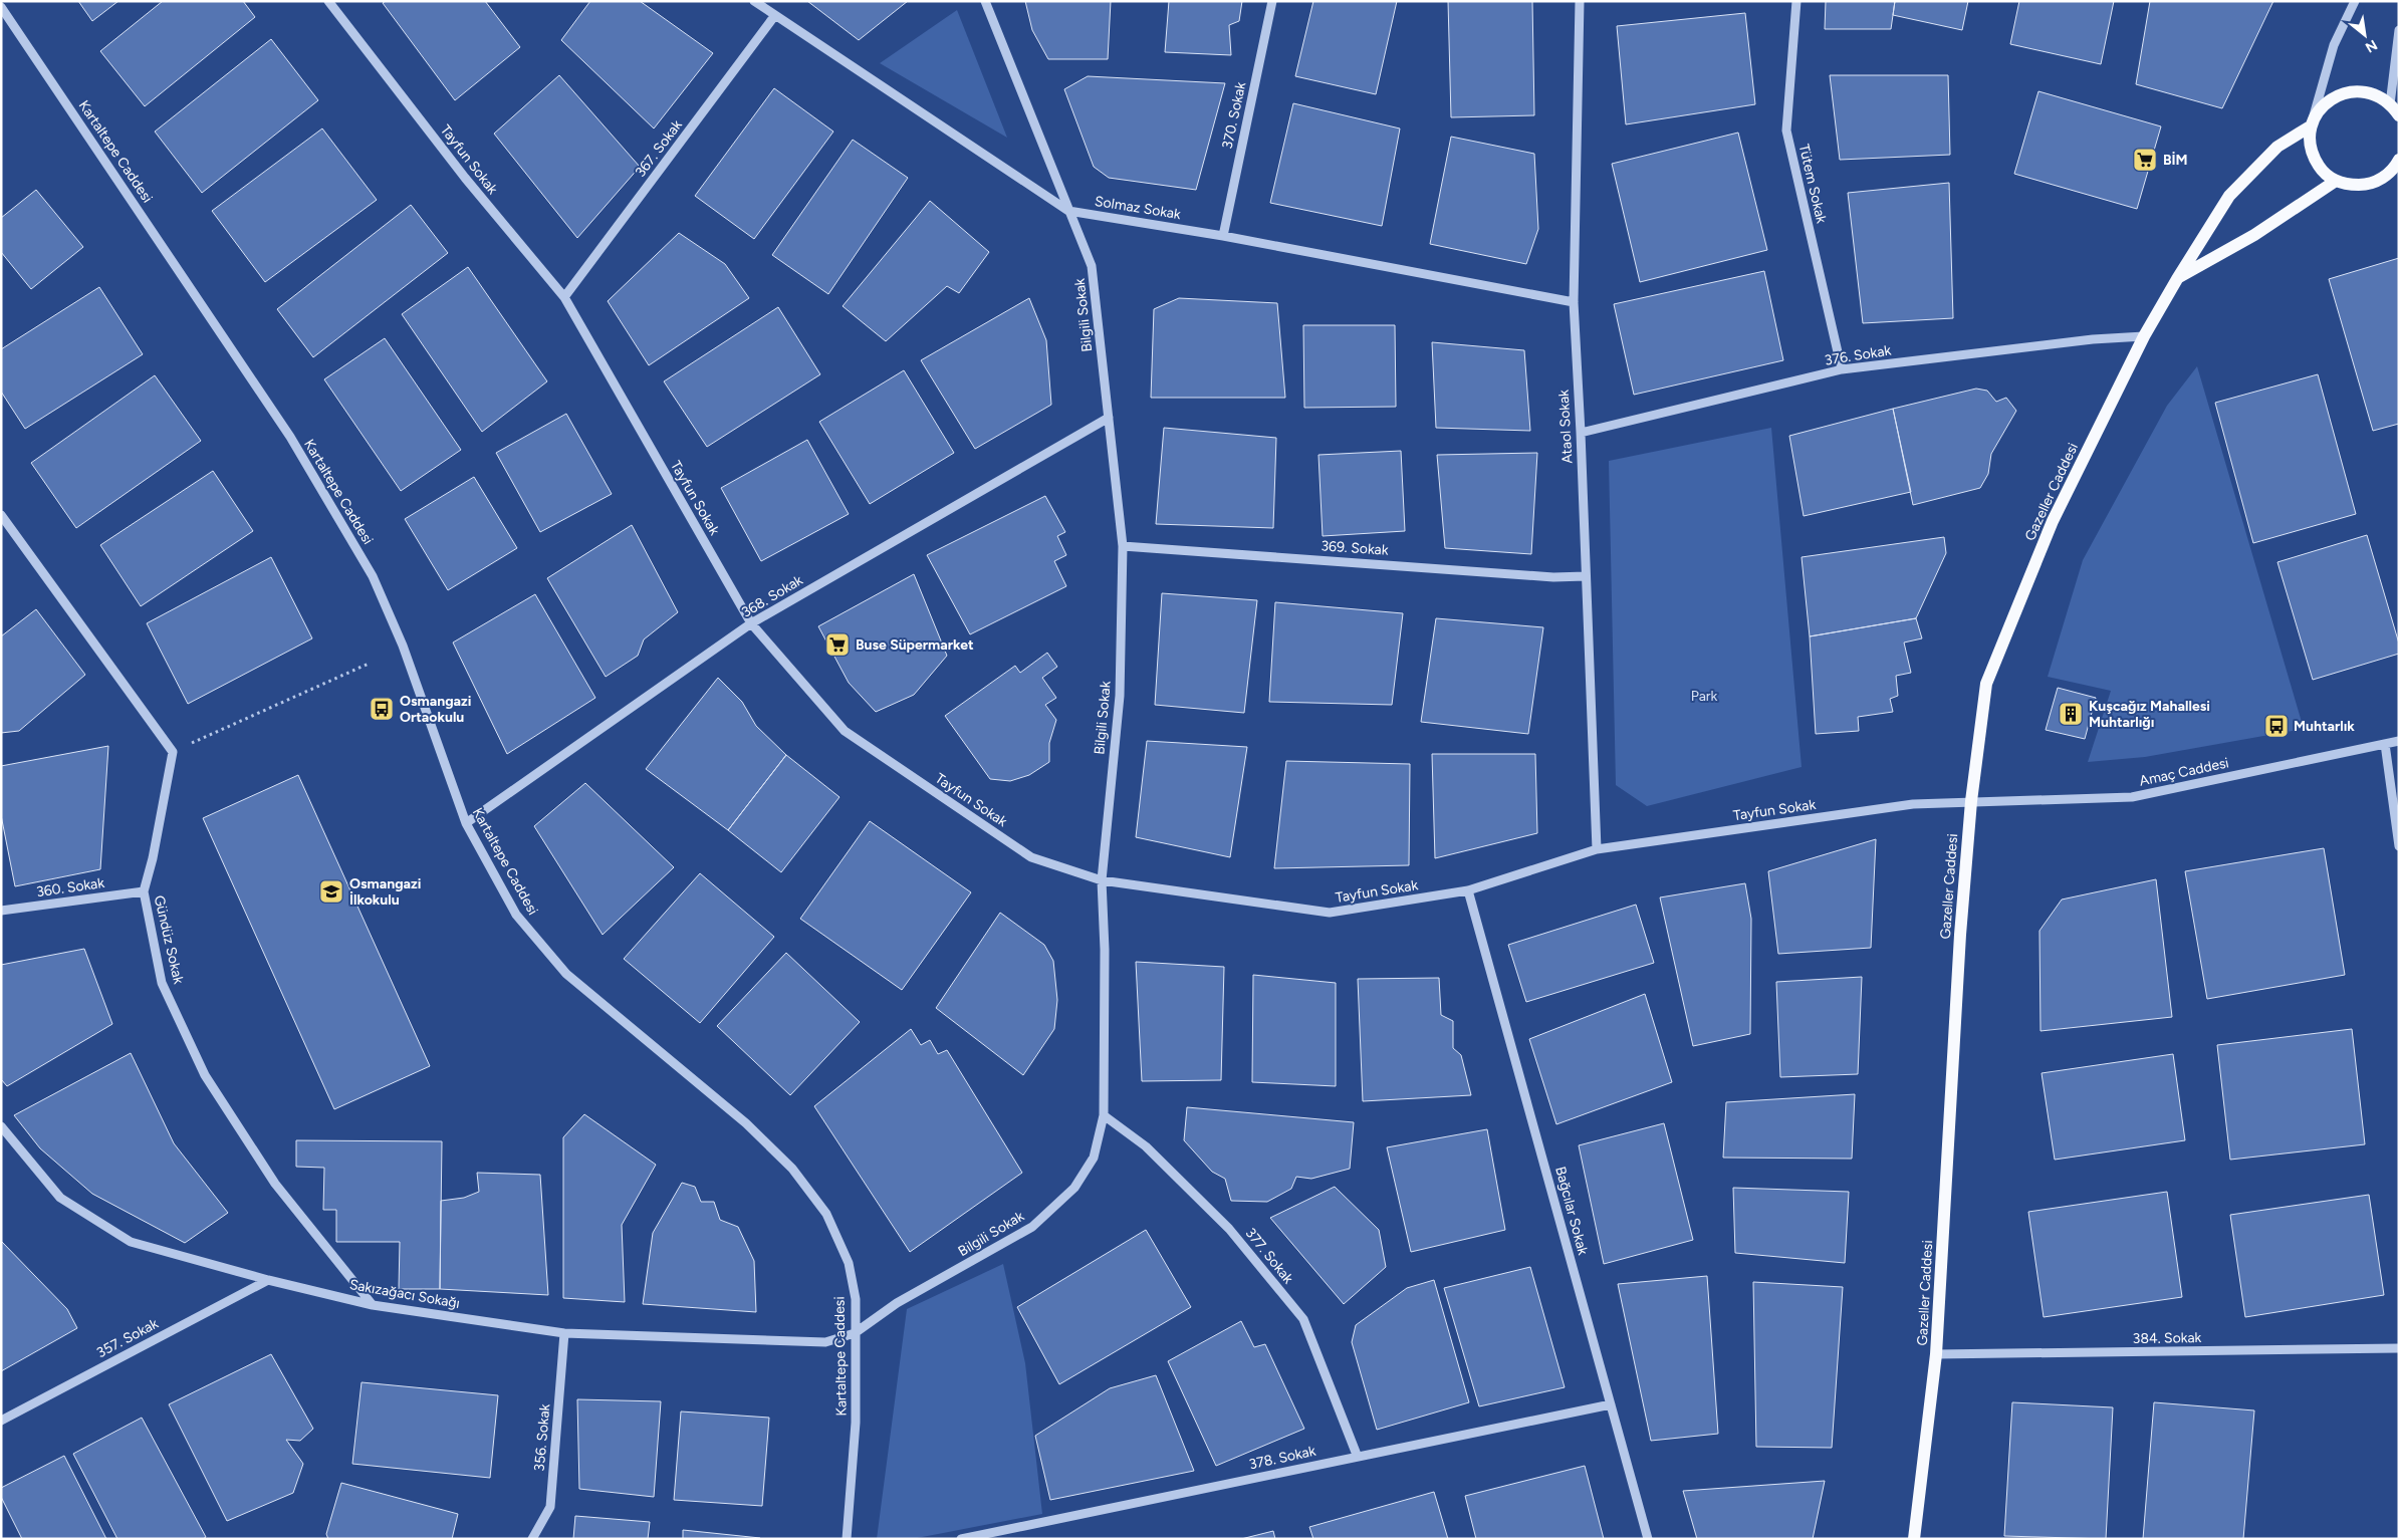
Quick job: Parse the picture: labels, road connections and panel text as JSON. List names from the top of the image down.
{
  "streets": {
    "main road": ["Gazeller Caddesi"],
    "street": [
      "370. Sokak",
      "367. Sokak",
      "Kartaltepe Caddesi",
      "Tayfun Sokak",
      "Tütem Sokak",
      "Solmaz Sokak",
      "Bilgili Sokak",
      "376. Sokak",
      "Ataol Sokak",
      "369. Sokak",
      "368. Sokak",
      "Amaç Caddesi",
      "360. Sokak",
      "Gündüz Sokak",
      "Bağcılar Sokak",
      "377. Sokak",
      "Sakızağacı Sokağı",
      "357. Sokak",
      "384. Sokak",
      "356. Sokak",
      "378. Sokak"
    ]
  },
  "crossings": [
    ["370. Sokak", "Solmaz Sokak"],
    ["367. Sokak", "Tayfun Sokak"],
    ["367. Sokak", "Solmaz Sokak"],
    ["Kartaltepe Caddesi", "Bilgili Sokak"],
    ["Kartaltepe Caddesi", "368. Sokak"],
    ["Kartaltepe Caddesi", "Sakızağacı Sokağı"],
    ["Tayfun Sokak", "Bilgili Sokak"],
    ["Tayfun Sokak", "Ataol Sokak"],
    ["Tayfun Sokak", "Gazeller Caddesi"],
    ["Tayfun Sokak", "368. Sokak"],
    ["Tayfun Sokak", "Amaç Caddesi"],
    ["Tayfun Sokak", "Bağcılar Sokak"],
    ["Tütem Sokak", "376. Sokak"],
    ["Solmaz Sokak", "Bilgili Sokak"],
    ["Solmaz Sokak", "Ataol Sokak"],
    ["Bilgili Sokak", "369. Sokak"],
    ["Bilgili Sokak", "368. Sokak"],
    ["Bilgili Sokak", "377. Sokak"],
    ["Bilgili Sokak", "Sakızağacı Sokağı"],
    ["376. Sokak", "Ataol Sokak"],
    ["376. Sokak", "Gazeller Caddesi"],
    ["Ataol Sokak", "369. Sokak"],
    ["Gazeller Caddesi", "Amaç Caddesi"],
    ["Gazeller Caddesi", "384. Sokak"],
    ["360. Sokak", "Gündüz Sokak"],
    ["Gündüz Sokak", "Sakızağacı Sokağı"],
    ["Bağcılar Sokak", "378. Sokak"],
    ["377. Sokak", "378. Sokak"],
    ["Sakızağacı Sokağı", "357. Sokak"],
    ["Sakızağacı Sokağı", "356. Sokak"]
  ],
  "parks": ["Park"],
  "places": {
    "supermarket": ["BİM", "Buse Süpermarket"],
    "bus stop": ["Osmangazi Ortaokulu", "Muhtarlık"],
    "building": ["Kuşcağız Mahallesi Muhtarlığı"],
    "school or university": ["Osmangazi İlkokulu"]
  },
  "north": "bottom right"
}
